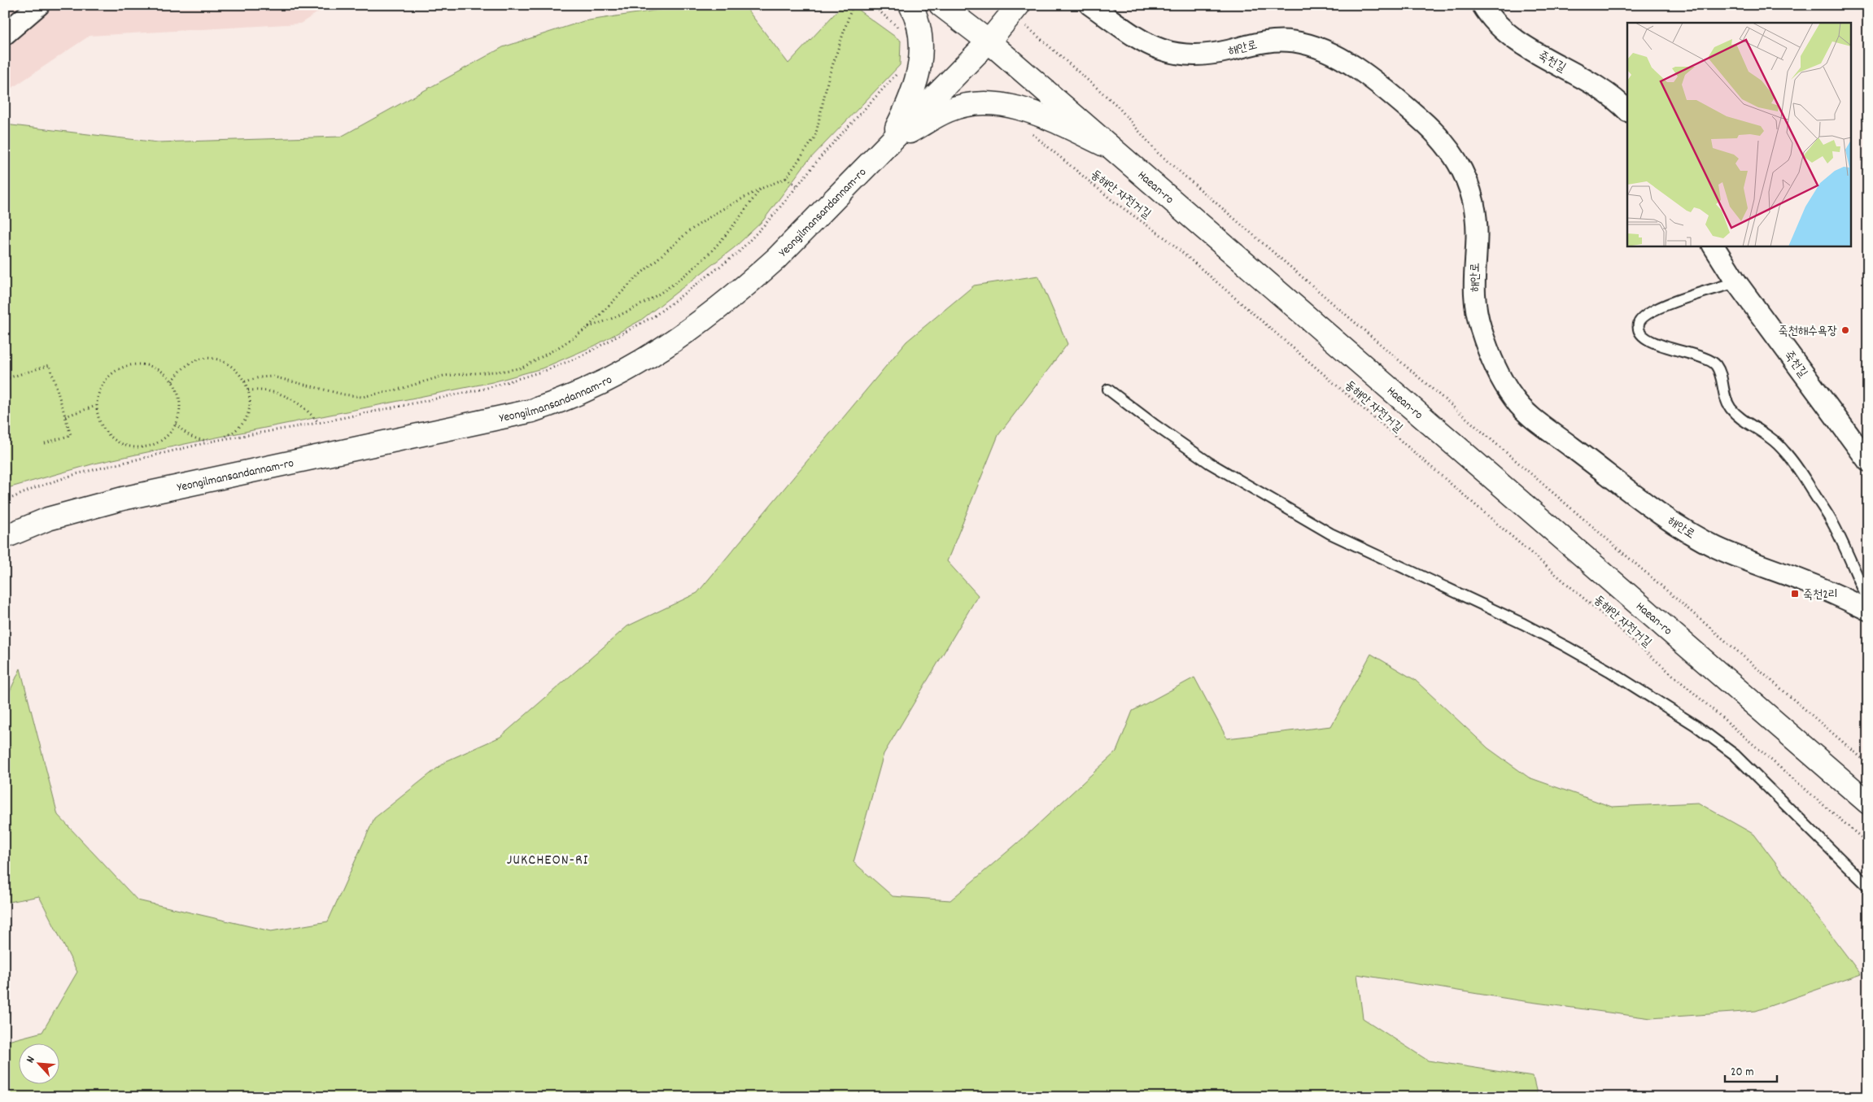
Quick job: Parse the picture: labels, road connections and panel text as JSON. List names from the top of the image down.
{
  "streets": {
    "street": [
      "해안로",
      "죽천길",
      "Haean-ro",
      "Yeongilmansandannam-ro"
    ],
    "path": ["동해안 자전거길"]
  },
  "crossings": [
    ["Haean-ro", "Yeongilmansandannam-ro"]
  ],
  "districts": ["JUKCHEON-RI"],
  "places": {
    "other": ["죽천해수욕장"],
    "transit": ["죽천2리"]
  },
  "scale_bar": "20 m",
  "north": "top left"
}
